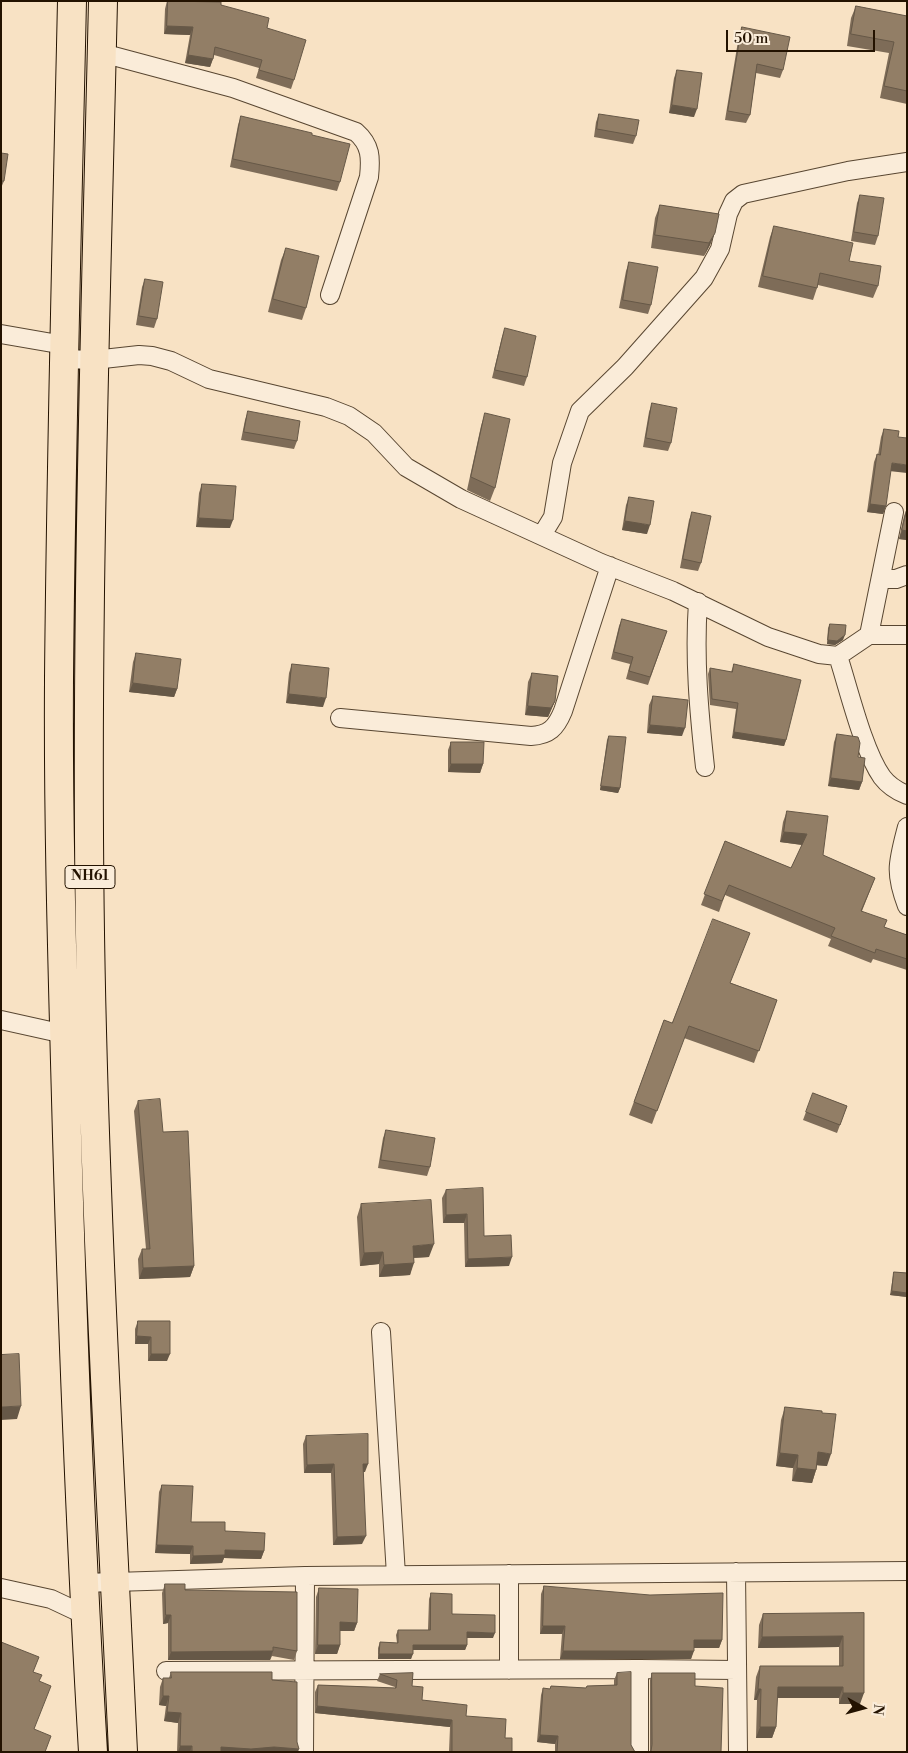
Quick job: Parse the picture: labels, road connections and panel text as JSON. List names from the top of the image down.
{
  "streets": {
    "highway": ["NH61"]
  },
  "scale_bar": "50 m",
  "north": "right"
}
